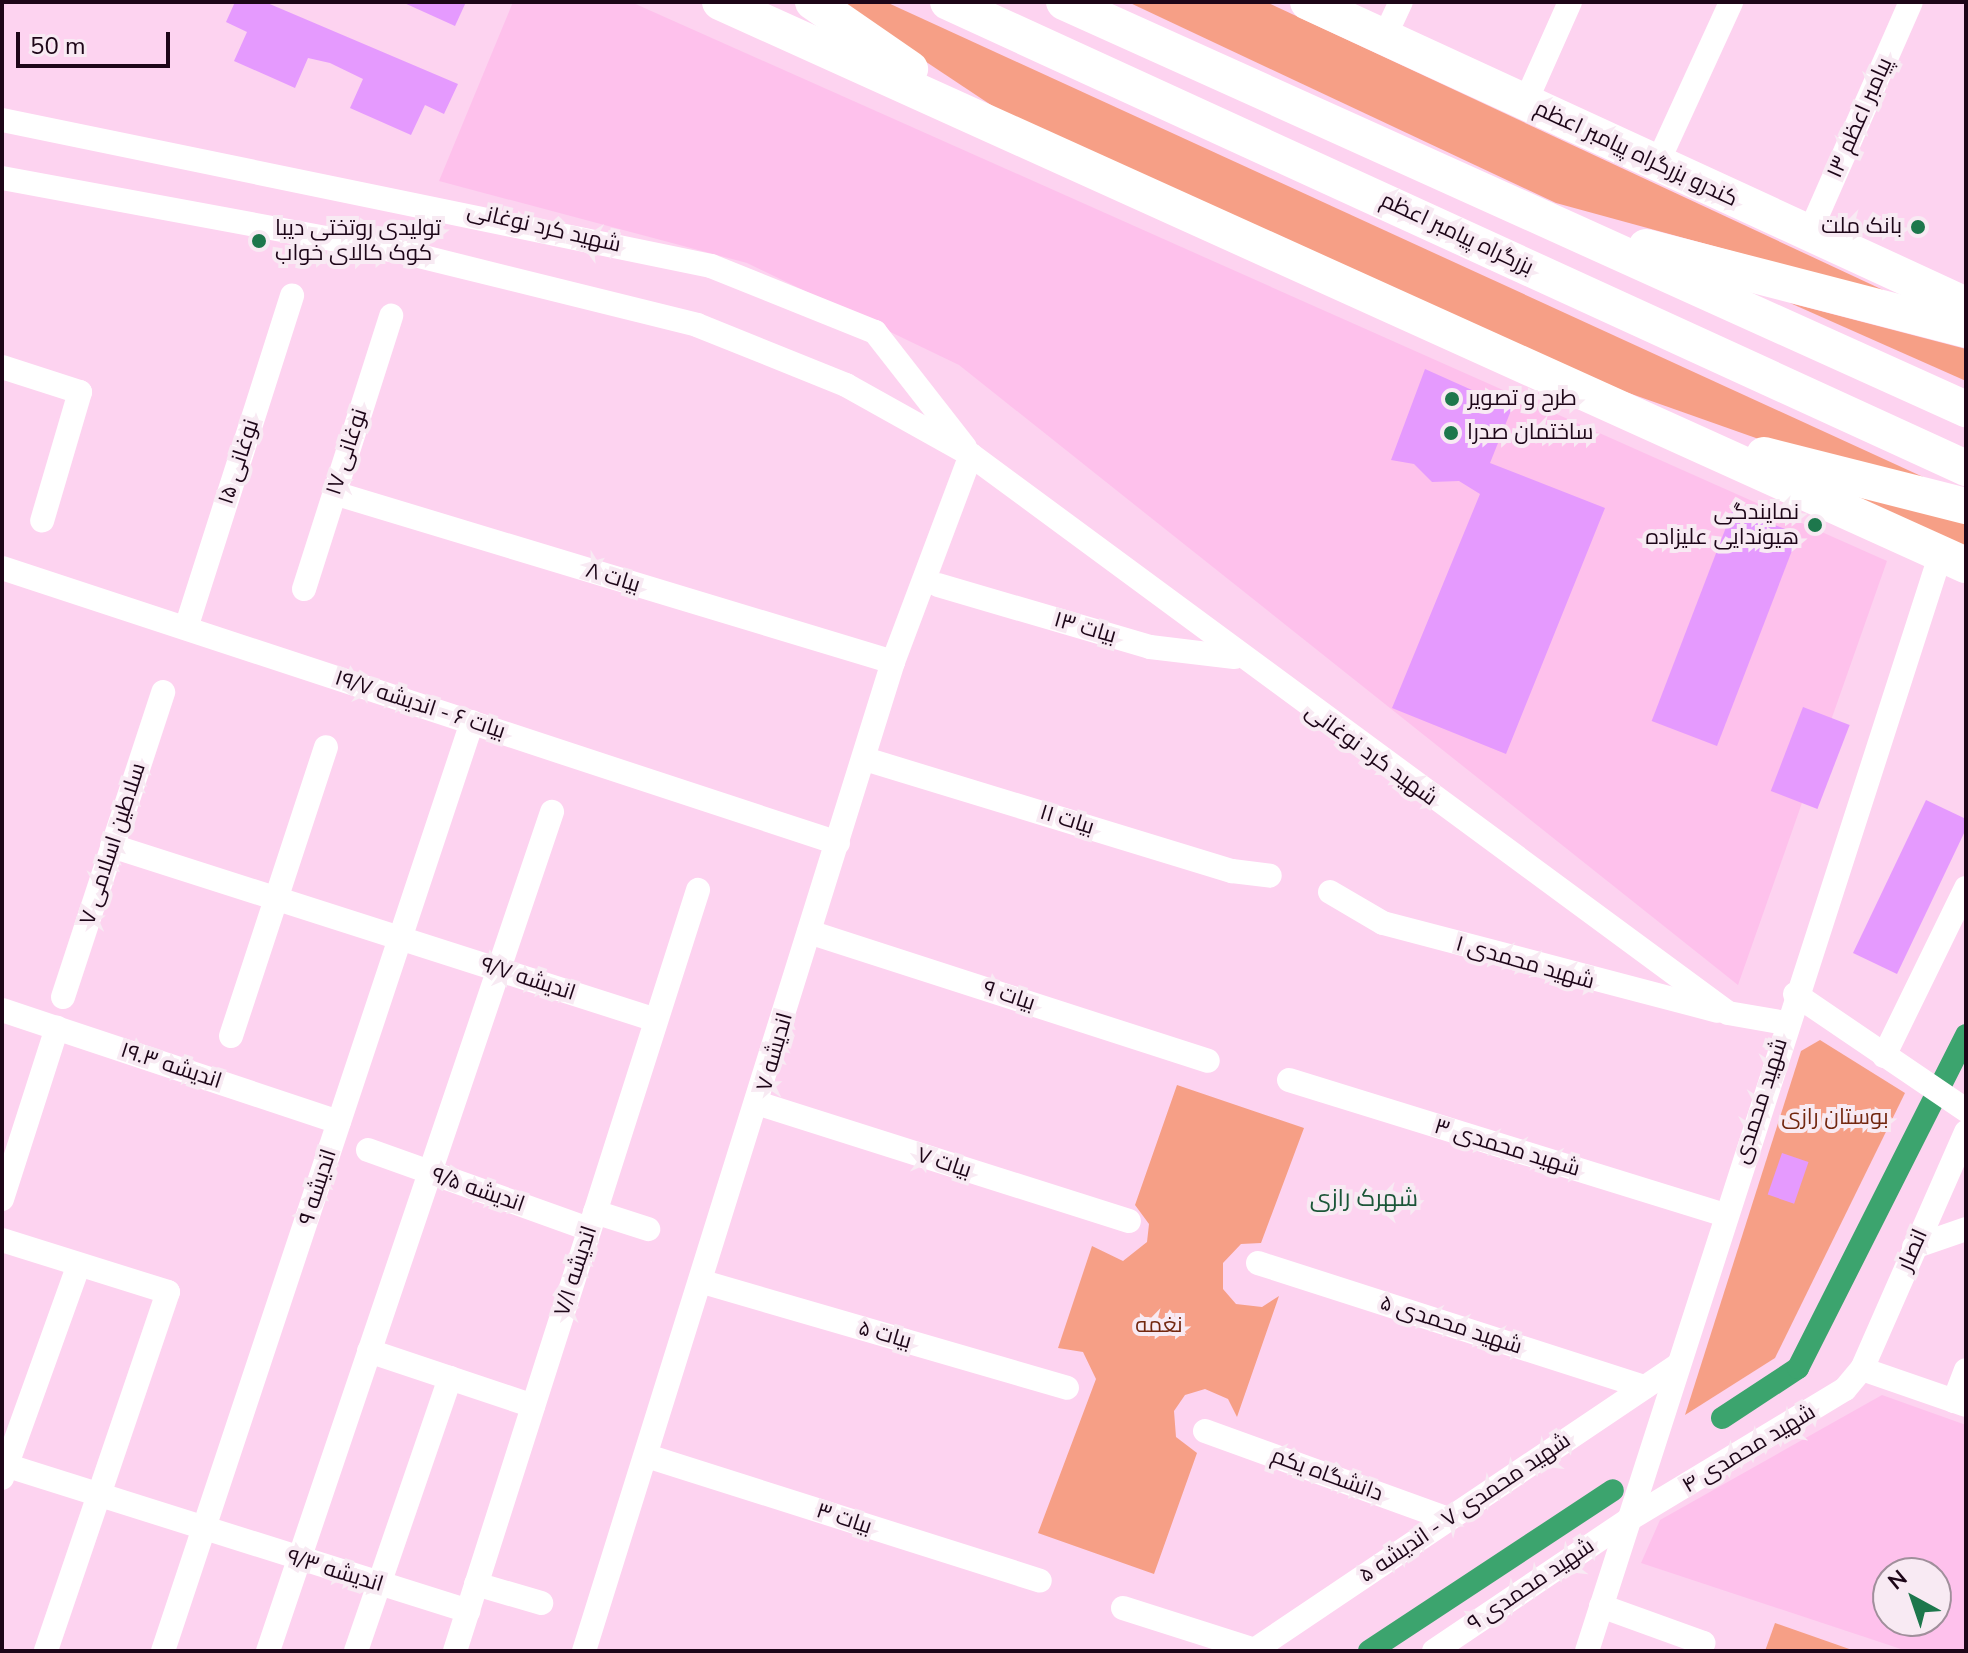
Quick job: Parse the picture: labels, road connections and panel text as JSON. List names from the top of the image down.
{
  "streets": {
    "highway": ["کندرو بزرگراه پیامبر اعظم", "بزرگراه پیامبر اعظم"],
    "street": [
      "پیامبر اعظم ۱۳",
      "شهید کرد نوغانی",
      "نوغانی ۱۷",
      "نوغانی ۱۵",
      "بیات ۸",
      "بیات ۱۳",
      "بیات ۶ - اندیشه ۱۹/۷",
      "بیات ۱۱",
      "سلاطین اسلامی ۷",
      "شهید محمدی ۱",
      "اندیشه ۹/۷",
      "بیات ۹",
      "اندیشه ۷",
      "اندیشه ۱۹.۳",
      "شهید محمدی",
      "شهید محمدی ۳",
      "بیات ۷",
      "اندیشه ۹",
      "اندیشه ۹/۵",
      "انصار",
      "اندیشه ۷/۱",
      "شهید محمدی ۵",
      "بیات ۵",
      "شهید محمدی ۴",
      "دانشگاه یکم",
      "شهید محمدی ۷ - اندیشه ۵",
      "بیات ۳",
      "اندیشه ۹/۳",
      "شهید محمدی ۹"
    ]
  },
  "crossings": [
    ["پیامبر اعظم ۱۳", "کندرو بزرگراه پیامبر اعظم"],
    ["شهید کرد نوغانی", "بیات ۱۳"],
    ["شهید کرد نوغانی", "شهید محمدی ۱"],
    ["شهید کرد نوغانی", "اندیشه ۷"],
    ["شهید کرد نوغانی", "شهید محمدی"],
    ["نوغانی ۱۷", "بیات ۸"],
    ["نوغانی ۱۵", "بیات ۶ - اندیشه ۱۹/۷"],
    ["بیات ۸", "اندیشه ۷"],
    ["بیات ۶ - اندیشه ۱۹/۷", "اندیشه ۷"],
    ["بیات ۶ - اندیشه ۱۹/۷", "اندیشه ۹"],
    ["بیات ۱۱", "اندیشه ۷"],
    ["سلاطین اسلامی ۷", "اندیشه ۹/۷"],
    ["اندیشه ۹/۷", "اندیشه ۹"],
    ["اندیشه ۹/۷", "اندیشه ۷/۱"],
    ["بیات ۹", "اندیشه ۷"],
    ["اندیشه ۷", "بیات ۷"],
    ["اندیشه ۷", "بیات ۵"],
    ["اندیشه ۷", "بیات ۳"],
    ["اندیشه ۱۹.۳", "اندیشه ۹"],
    ["شهید محمدی", "شهید محمدی ۳"],
    ["شهید محمدی", "شهید محمدی ۴"],
    ["شهید محمدی", "شهید محمدی ۷ - اندیشه ۵"],
    ["شهید محمدی", "شهید محمدی ۹"],
    ["اندیشه ۹", "اندیشه ۹/۳"],
    ["اندیشه ۹/۵", "اندیشه ۷/۱"],
    ["انصار", "شهید محمدی ۴"],
    ["اندیشه ۷/۱", "اندیشه ۹/۳"],
    ["شهید محمدی ۵", "شهید محمدی ۷ - اندیشه ۵"],
    ["شهید محمدی ۴", "شهید محمدی ۹"],
    ["دانشگاه یکم", "شهید محمدی ۷ - اندیشه ۵"]
  ],
  "districts": ["شهرک رازی"],
  "parks": ["بوستان رازی", "نغمه"],
  "places": [
    "بانک ملت",
    "تولیدی روتختی دیبا کوک کالای خواب",
    "طرح و تصویر",
    "ساختمان صدرا",
    "نمایندگی هیوندایی علیزاده"
  ],
  "scale_bar": "50 m",
  "north": "top left"
}
